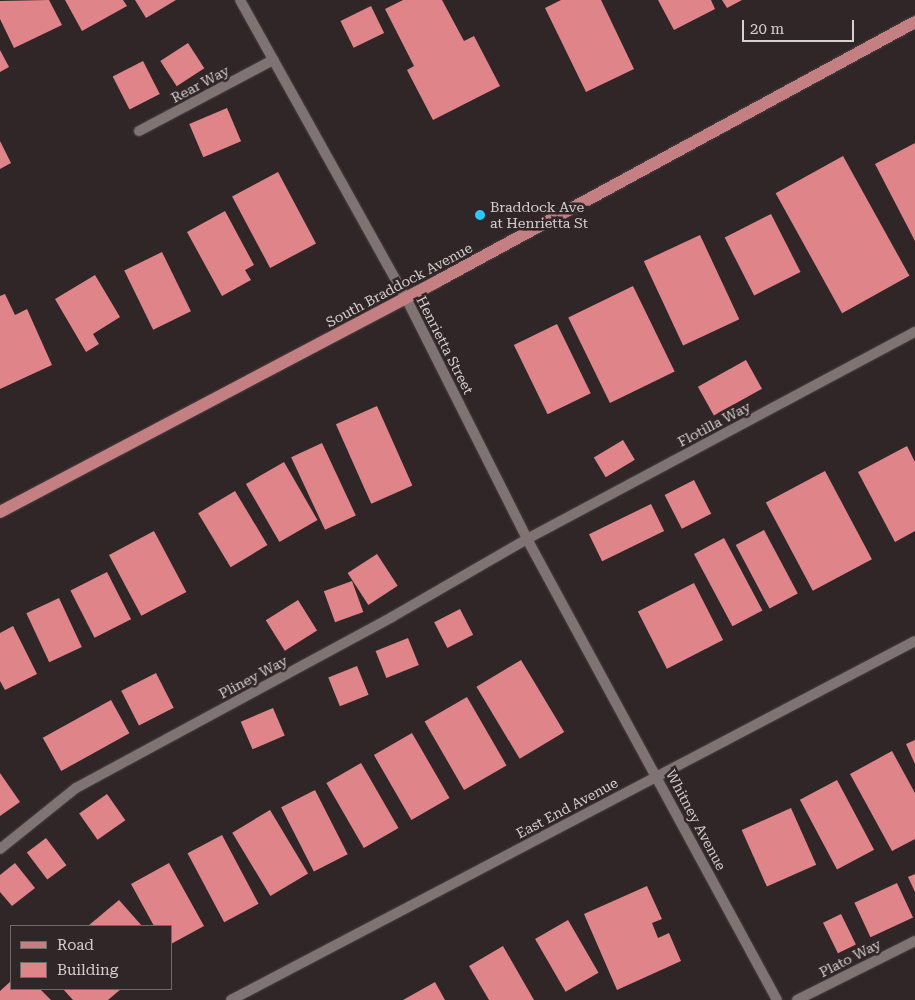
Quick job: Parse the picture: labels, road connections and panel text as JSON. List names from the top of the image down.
{
  "streets": {
    "main road": ["South Braddock Avenue"],
    "street": [
      "Rear Way",
      "Henrietta Street",
      "Flotilla Way",
      "Pliney Way",
      "East End Avenue",
      "Whitney Avenue",
      "Plato Way"
    ]
  },
  "crossings": [
    ["Rear Way", "Henrietta Street"],
    ["South Braddock Avenue", "Henrietta Street"],
    ["Henrietta Street", "Flotilla Way"],
    ["Henrietta Street", "Pliney Way"],
    ["Henrietta Street", "Whitney Avenue"],
    ["Flotilla Way", "Pliney Way"],
    ["East End Avenue", "Whitney Avenue"]
  ],
  "places": ["Braddock Ave at Henrietta St"],
  "legend": ["Road", "Building"],
  "scale_bar": "20 m"
}
